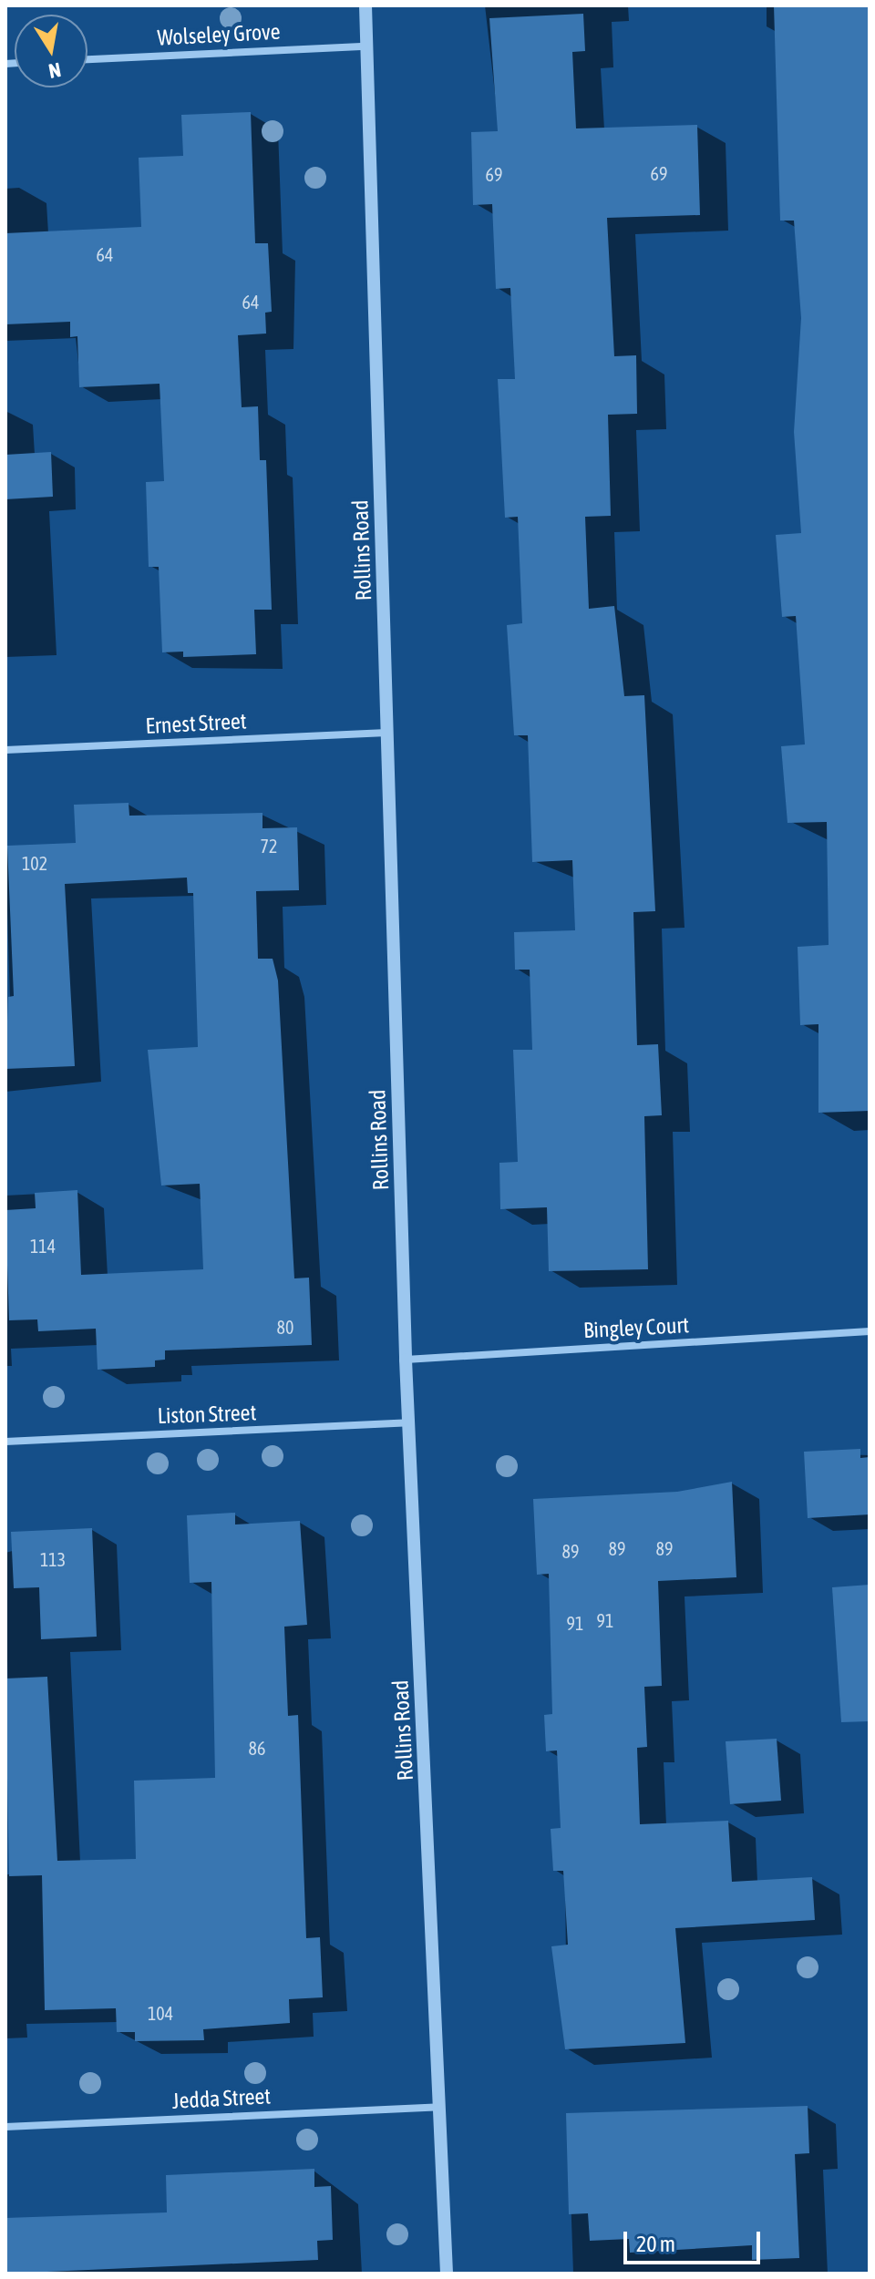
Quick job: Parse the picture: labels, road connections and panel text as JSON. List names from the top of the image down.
{
  "streets": {
    "street": [
      "Wolseley Grove",
      "Rollins Road",
      "Ernest Street",
      "Bingley Court",
      "Liston Street",
      "Jedda Street"
    ]
  },
  "crossings": [
    ["Wolseley Grove", "Rollins Road"],
    ["Rollins Road", "Ernest Street"],
    ["Rollins Road", "Bingley Court"],
    ["Rollins Road", "Liston Street"],
    ["Rollins Road", "Jedda Street"]
  ],
  "house_numbers": [
    "69",
    "69",
    "64",
    "64",
    "72",
    "102",
    "114",
    "80",
    "89",
    "89",
    "89",
    "113",
    "91",
    "91",
    "86",
    "104"
  ],
  "scale_bar": "20 m",
  "north": "bottom"
}
